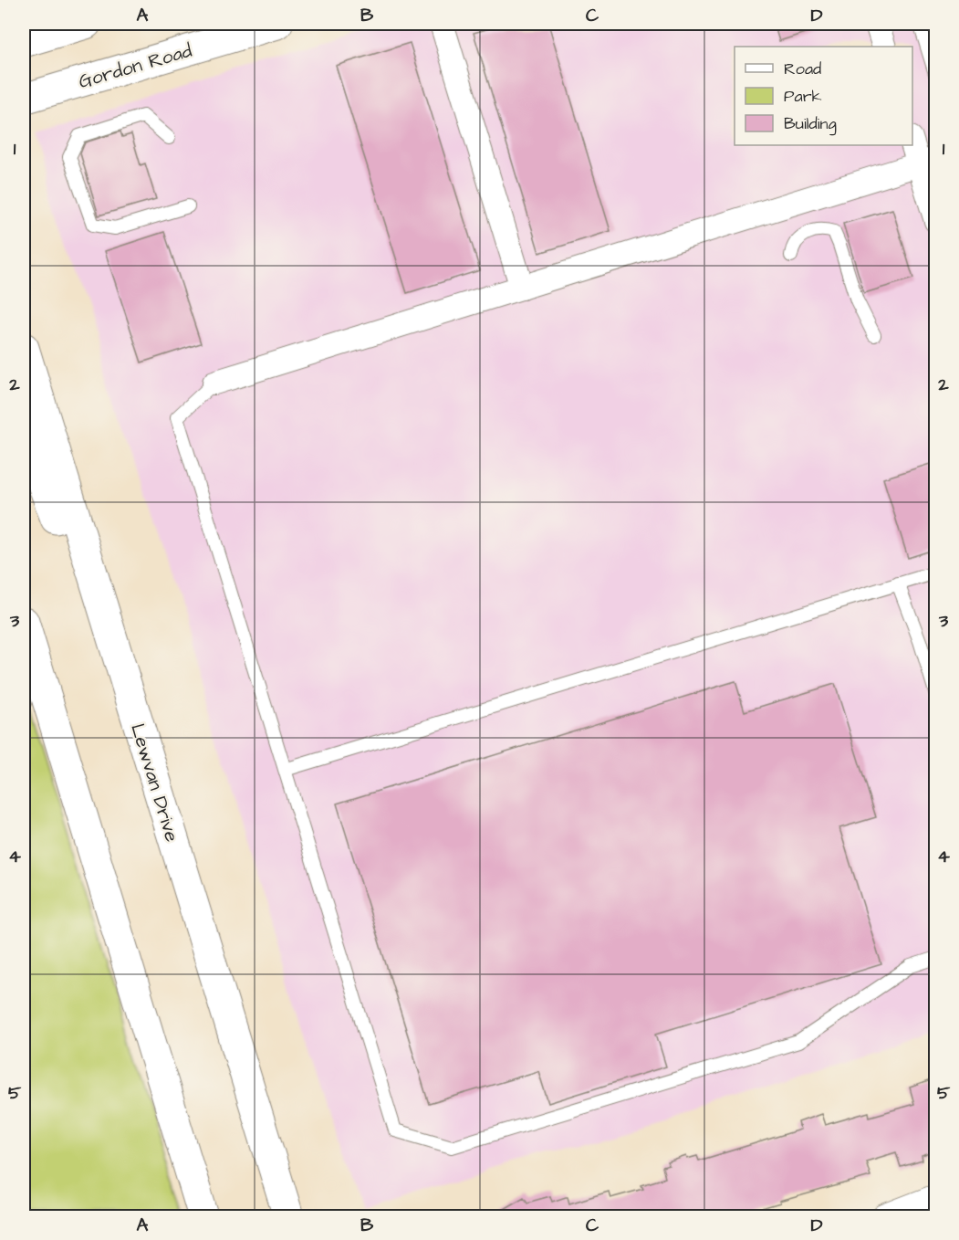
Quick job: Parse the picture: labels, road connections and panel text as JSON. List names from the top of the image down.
{
  "streets": {
    "main road": ["Gordon Road", "Lewvan Drive"]
  },
  "legend": ["Road", "Park", "Building"],
  "grid": {
    "columns": [
      "A",
      "B",
      "C",
      "D"
    ],
    "rows": [
      "1",
      "2",
      "3",
      "4",
      "5"
    ]
  }
}
